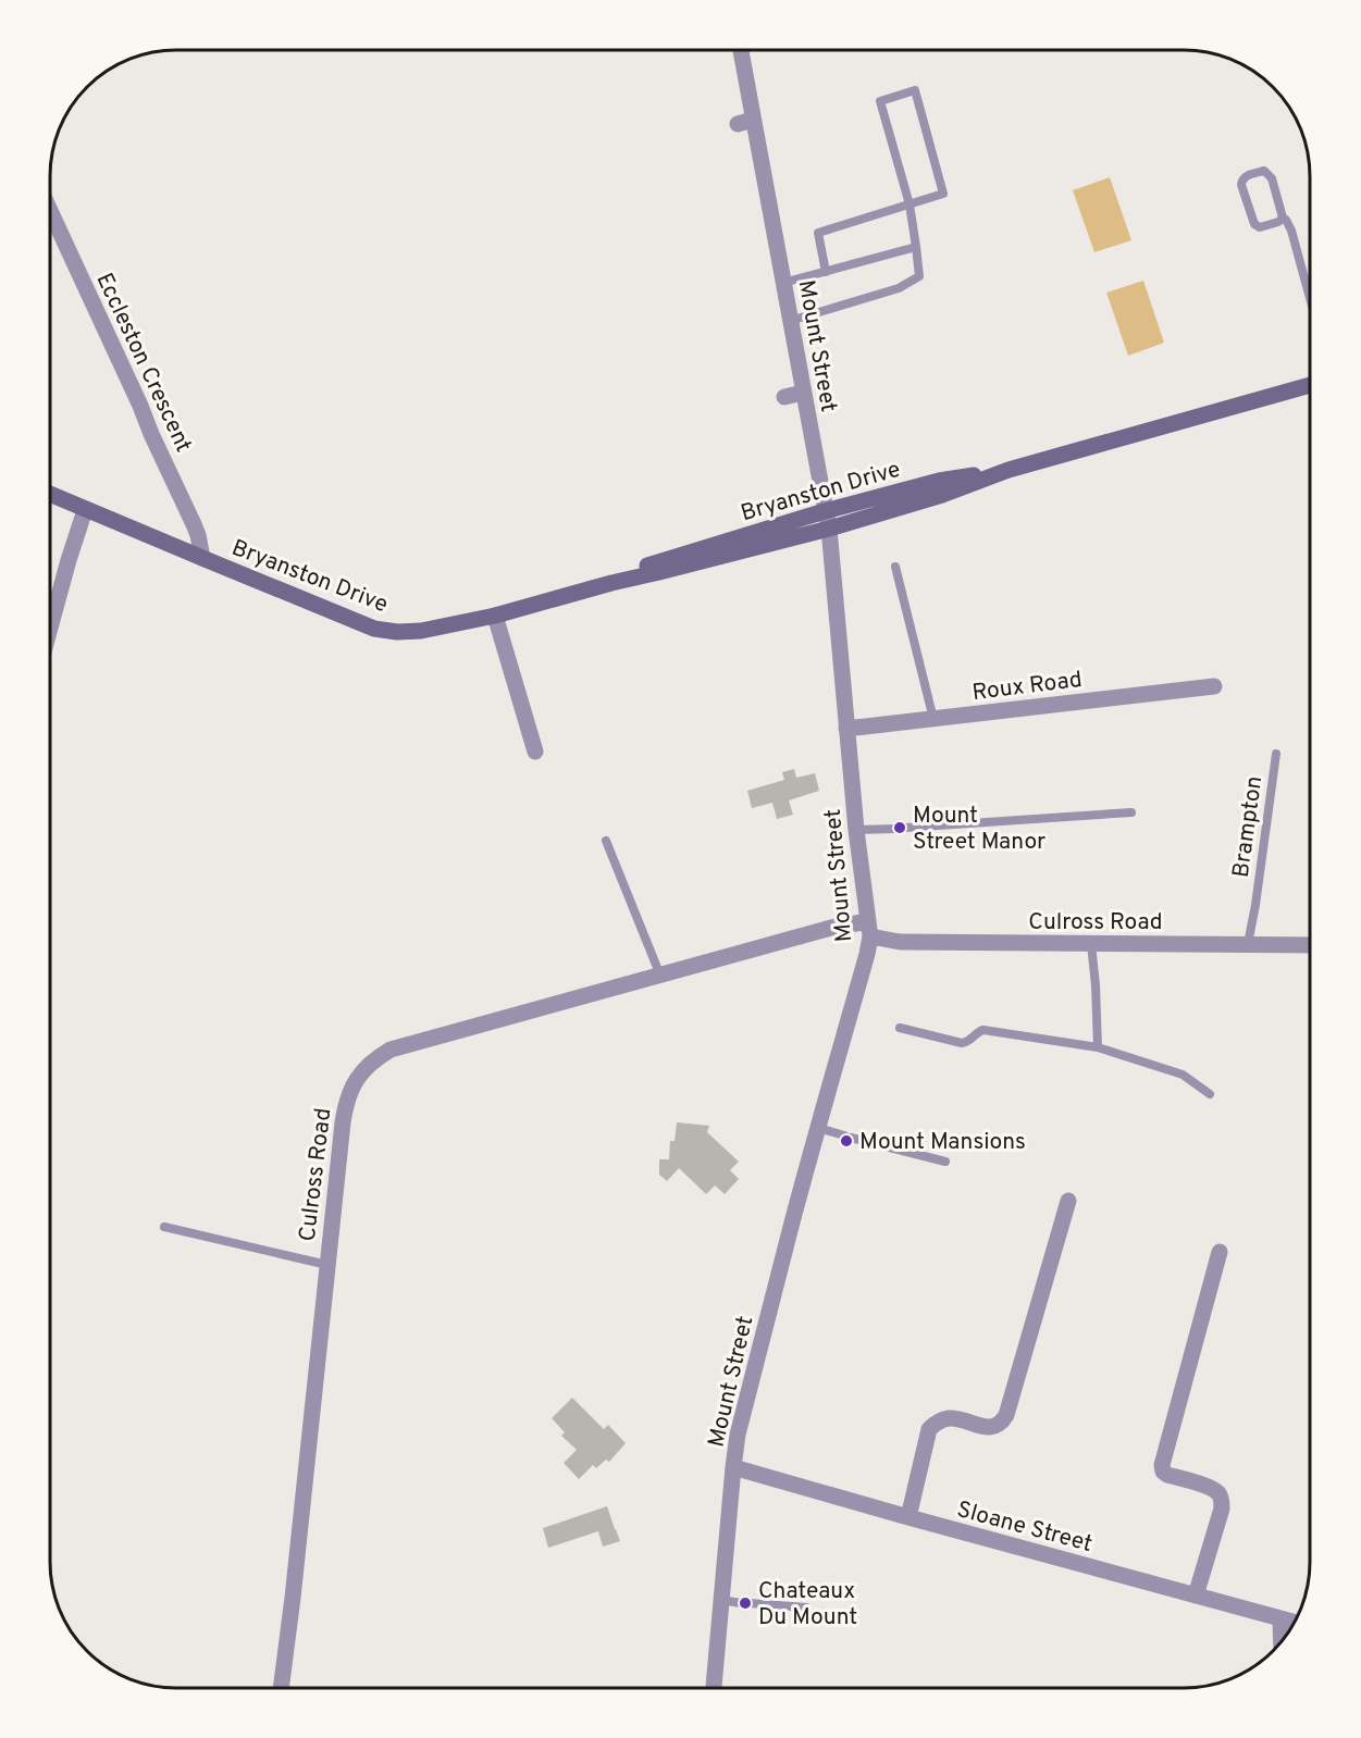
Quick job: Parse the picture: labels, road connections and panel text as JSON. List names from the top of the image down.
{
  "streets": {
    "main road": ["Bryanston Drive"],
    "street": [
      "Mount Street",
      "Eccleston Crescent",
      "Roux Road",
      "Culross Road",
      "Sloane Street"
    ],
    "lane": ["Brampton"]
  },
  "crossings": [
    ["Mount Street", "Bryanston Drive"],
    ["Mount Street", "Roux Road"],
    ["Mount Street", "Culross Road"],
    ["Mount Street", "Sloane Street"],
    ["Eccleston Crescent", "Bryanston Drive"],
    ["Brampton", "Culross Road"]
  ],
  "places": ["Mount Street Manor", "Mount Mansions", "Chateaux Du Mount"]
}
